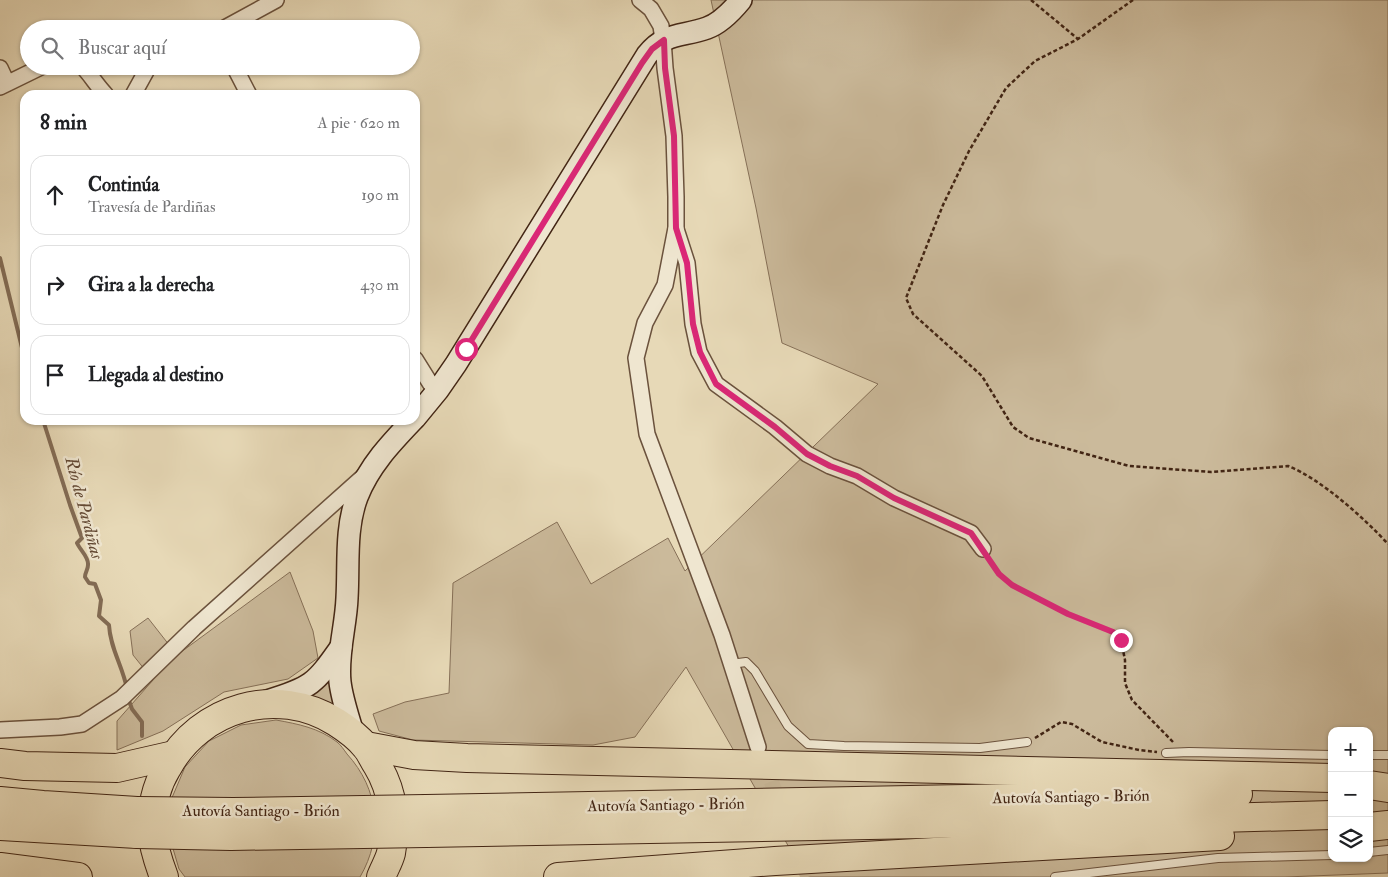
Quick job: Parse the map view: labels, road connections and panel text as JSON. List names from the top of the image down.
{
  "streets": {
    "highway": ["Autovía Santiago - Brión"]
  },
  "water": ["Río de Pardiñas"],
  "page": {
    "search": "Buscar aquí",
    "heading": ["8 min", "A pie · 620 m"],
    "list": [
      ["Continúa", "Travesía de Pardiñas", "190 m"],
      ["Gira a la derecha", "430 m"],
      "Llegada al destino"
    ],
    "map_buttons": ["+", "−"]
  }
}
